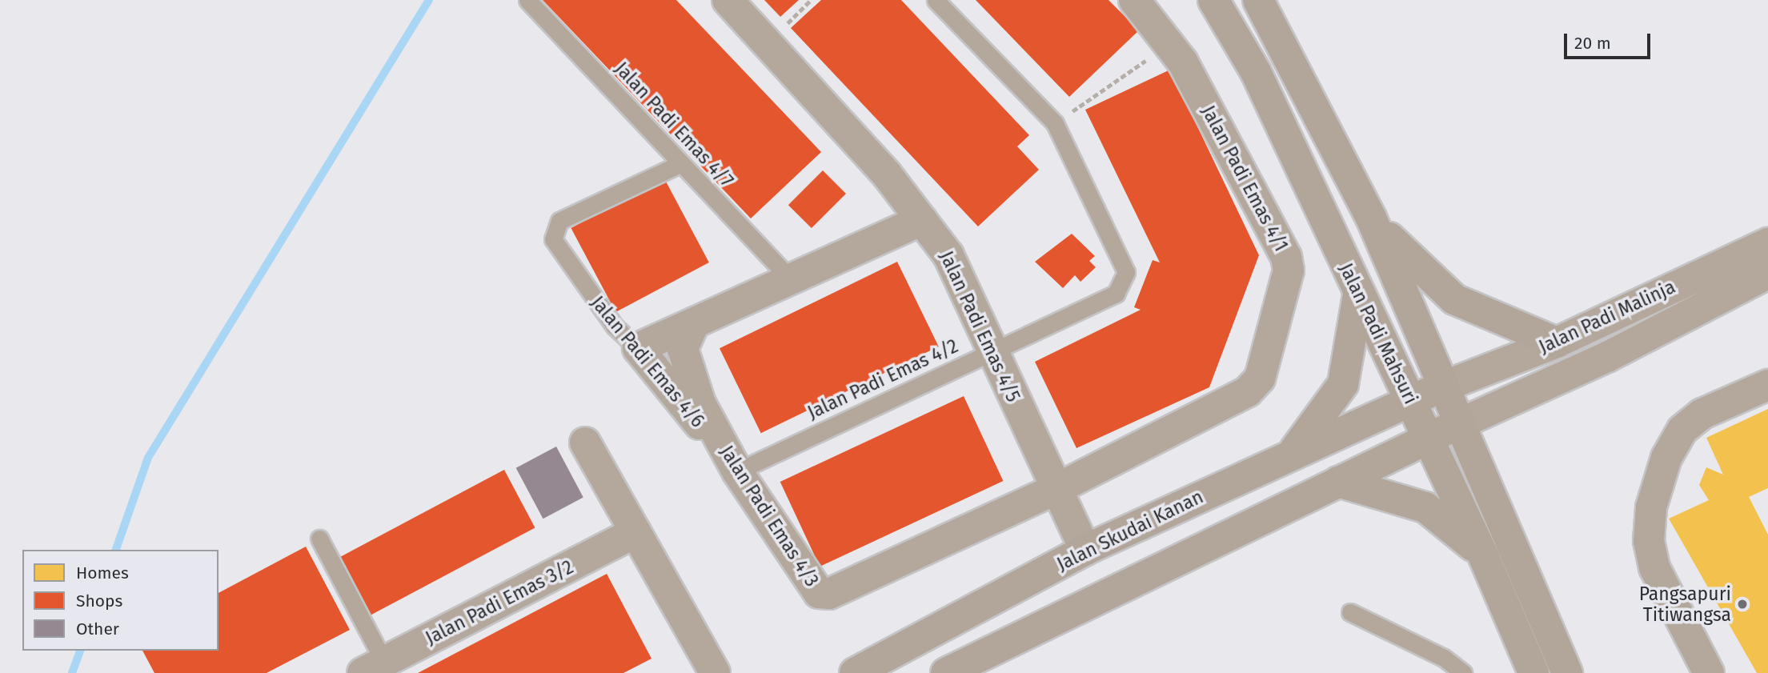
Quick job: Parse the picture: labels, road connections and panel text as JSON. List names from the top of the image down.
{
  "streets": {
    "main road": ["Jalan Padi Mahsuri", "Jalan Skudai Kanan"],
    "street": [
      "Jalan Padi Emas 4/1",
      "Jalan Padi Malinja",
      "Jalan Padi Emas 4/5",
      "Jalan Padi Emas 4/6",
      "Jalan Padi Emas 4/3",
      "Jalan Padi Emas 3/2"
    ],
    "lane": ["Jalan Padi Emas 4/7", "Jalan Padi Emas 4/2"]
  },
  "crossings": [
    ["Jalan Padi Emas 4/7", "Jalan Padi Emas 4/6"],
    ["Jalan Padi Emas 4/1", "Jalan Padi Emas 4/5"],
    ["Jalan Padi Emas 4/1", "Jalan Padi Emas 4/3"],
    ["Jalan Padi Malinja", "Jalan Padi Mahsuri"],
    ["Jalan Padi Malinja", "Jalan Skudai Kanan"],
    ["Jalan Padi Emas 4/5", "Jalan Padi Emas 4/2"],
    ["Jalan Padi Emas 4/5", "Jalan Padi Emas 4/3"],
    ["Jalan Padi Emas 4/5", "Jalan Skudai Kanan"],
    ["Jalan Padi Mahsuri", "Jalan Skudai Kanan"],
    ["Jalan Padi Emas 4/6", "Jalan Padi Emas 4/2"],
    ["Jalan Padi Emas 4/6", "Jalan Padi Emas 4/3"],
    ["Jalan Padi Emas 4/2", "Jalan Padi Emas 4/3"]
  ],
  "places": ["Pangsapuri Titiwangsa"],
  "legend": ["Homes", "Shops", "Other"],
  "scale_bar": "20 m"
}
